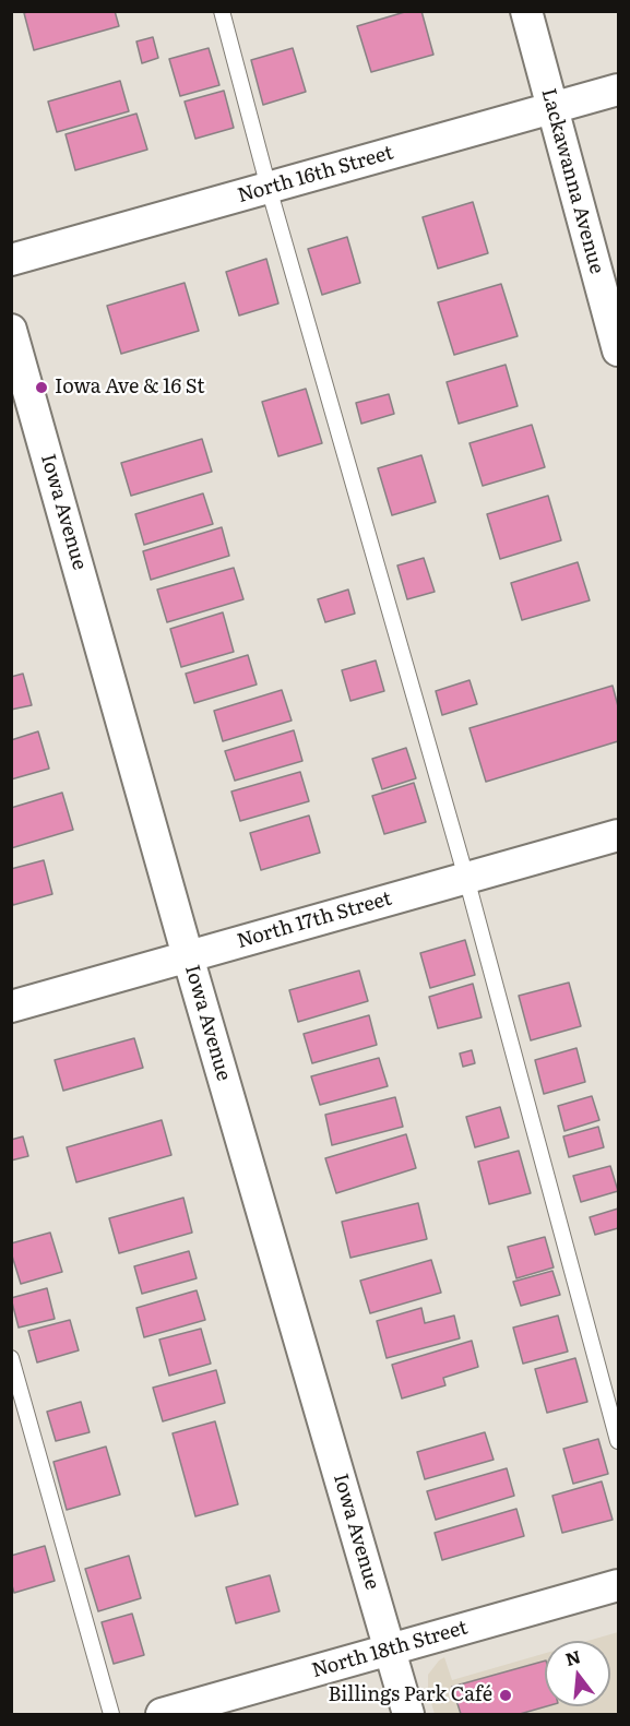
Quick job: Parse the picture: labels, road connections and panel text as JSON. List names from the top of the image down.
{
  "streets": {
    "street": [
      "North 16th Street",
      "Lackawanna Avenue",
      "Iowa Avenue",
      "North 17th Street",
      "North 18th Street"
    ]
  },
  "crossings": [
    ["North 16th Street", "Lackawanna Avenue"],
    ["Iowa Avenue", "North 17th Street"],
    ["Iowa Avenue", "North 18th Street"]
  ],
  "places": ["Iowa Ave & 16 St", "Billings Park Café"],
  "north": "top"
}
